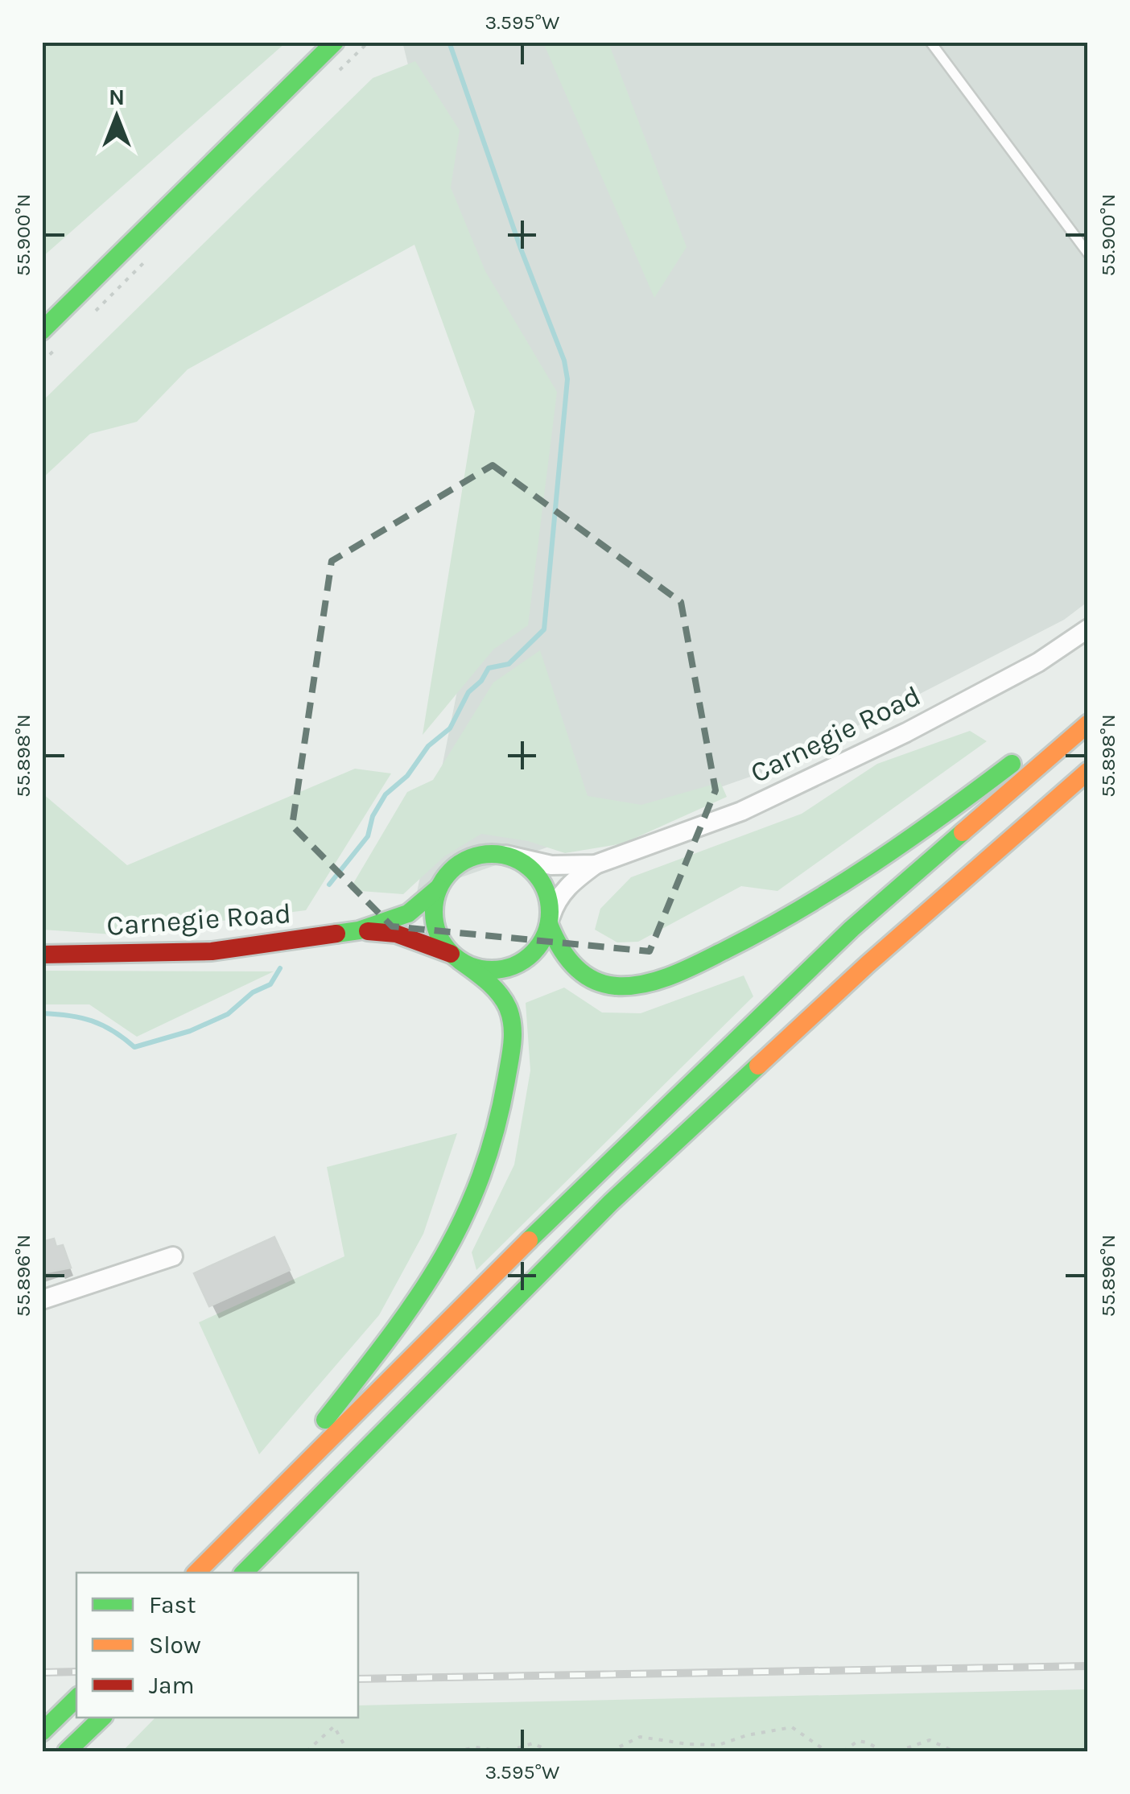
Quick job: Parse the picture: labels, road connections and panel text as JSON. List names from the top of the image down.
{
  "streets": {
    "main road": ["Carnegie Road"]
  },
  "legend": ["Fast", "Slow", "Jam"],
  "north": "top",
  "coordinates": [
    "3.595°W",
    "55.900°N",
    "55.898°N",
    "55.896°N"
  ]
}
